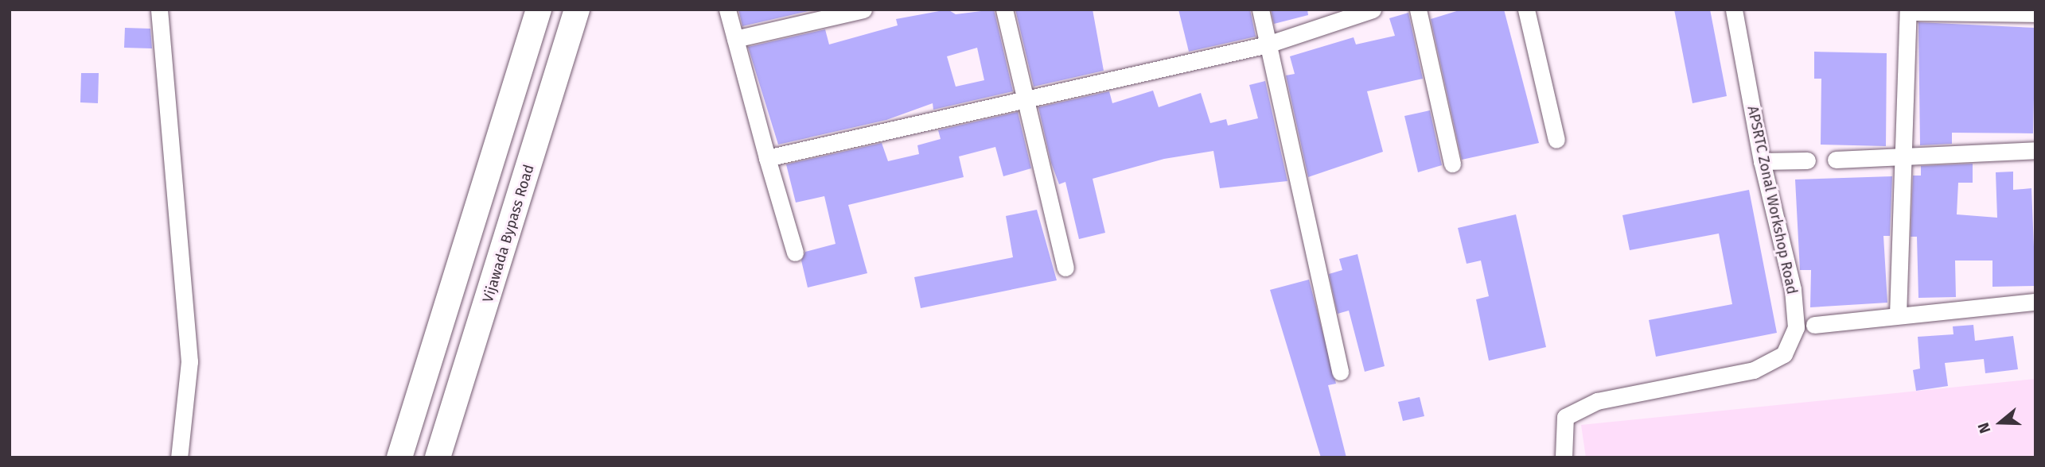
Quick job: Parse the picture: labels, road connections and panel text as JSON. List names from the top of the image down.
{
  "streets": {
    "main road": ["Vijawada Bypass Road"],
    "street": ["APSRTC Zonal Workshop Road"]
  },
  "north": "left"
}
